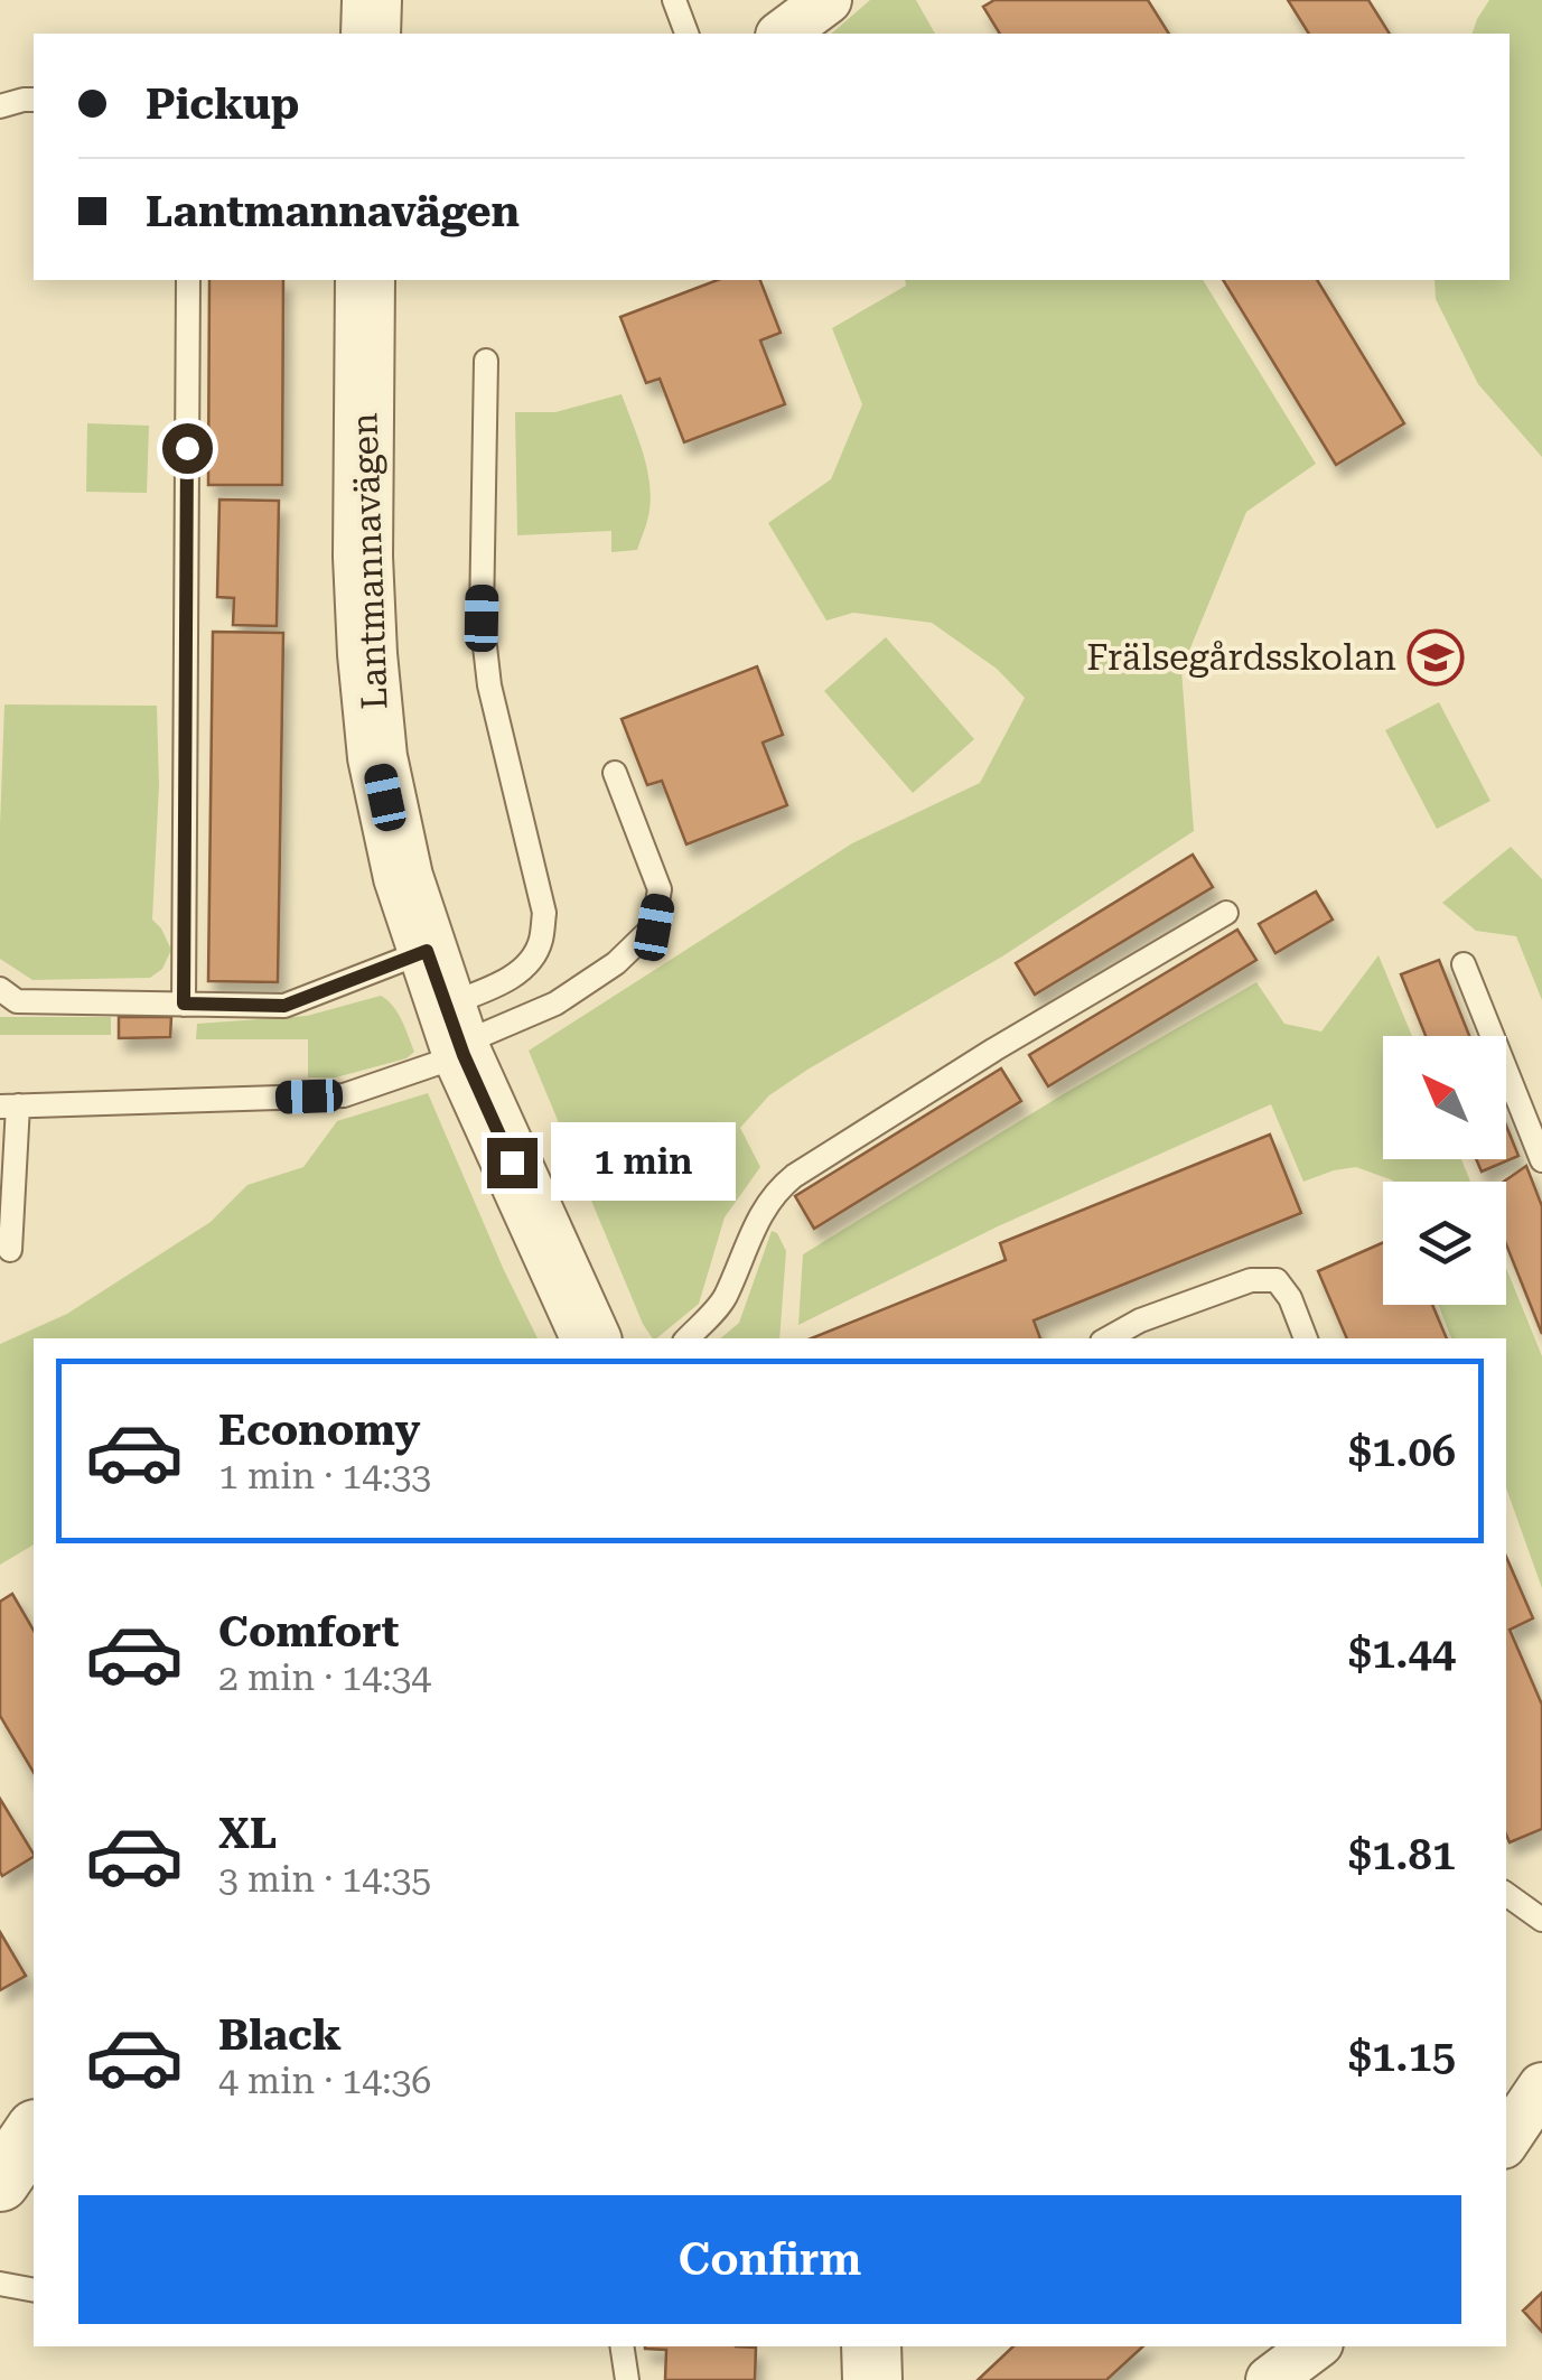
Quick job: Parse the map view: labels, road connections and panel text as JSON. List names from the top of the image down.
{
  "streets": {
    "street": ["Lantmannavägen"]
  },
  "places": {
    "school or university": ["Frälsegårdsskolan"]
  },
  "north": "top left",
  "page": {
    "banner": ["Pickup", "Lantmannavägen"],
    "bubble": "1 min",
    "list": [
      {
        "name": "Economy",
        "note": "1 min · 14:33",
        "value": "$1.06"
      },
      {
        "name": "Comfort",
        "note": "2 min · 14:34",
        "value": "$1.44"
      },
      {
        "name": "XL",
        "note": "3 min · 14:35",
        "value": "$1.81"
      },
      {
        "name": "Black",
        "note": "4 min · 14:36",
        "value": "$1.15"
      }
    ],
    "buttons": "Confirm"
  }
}
